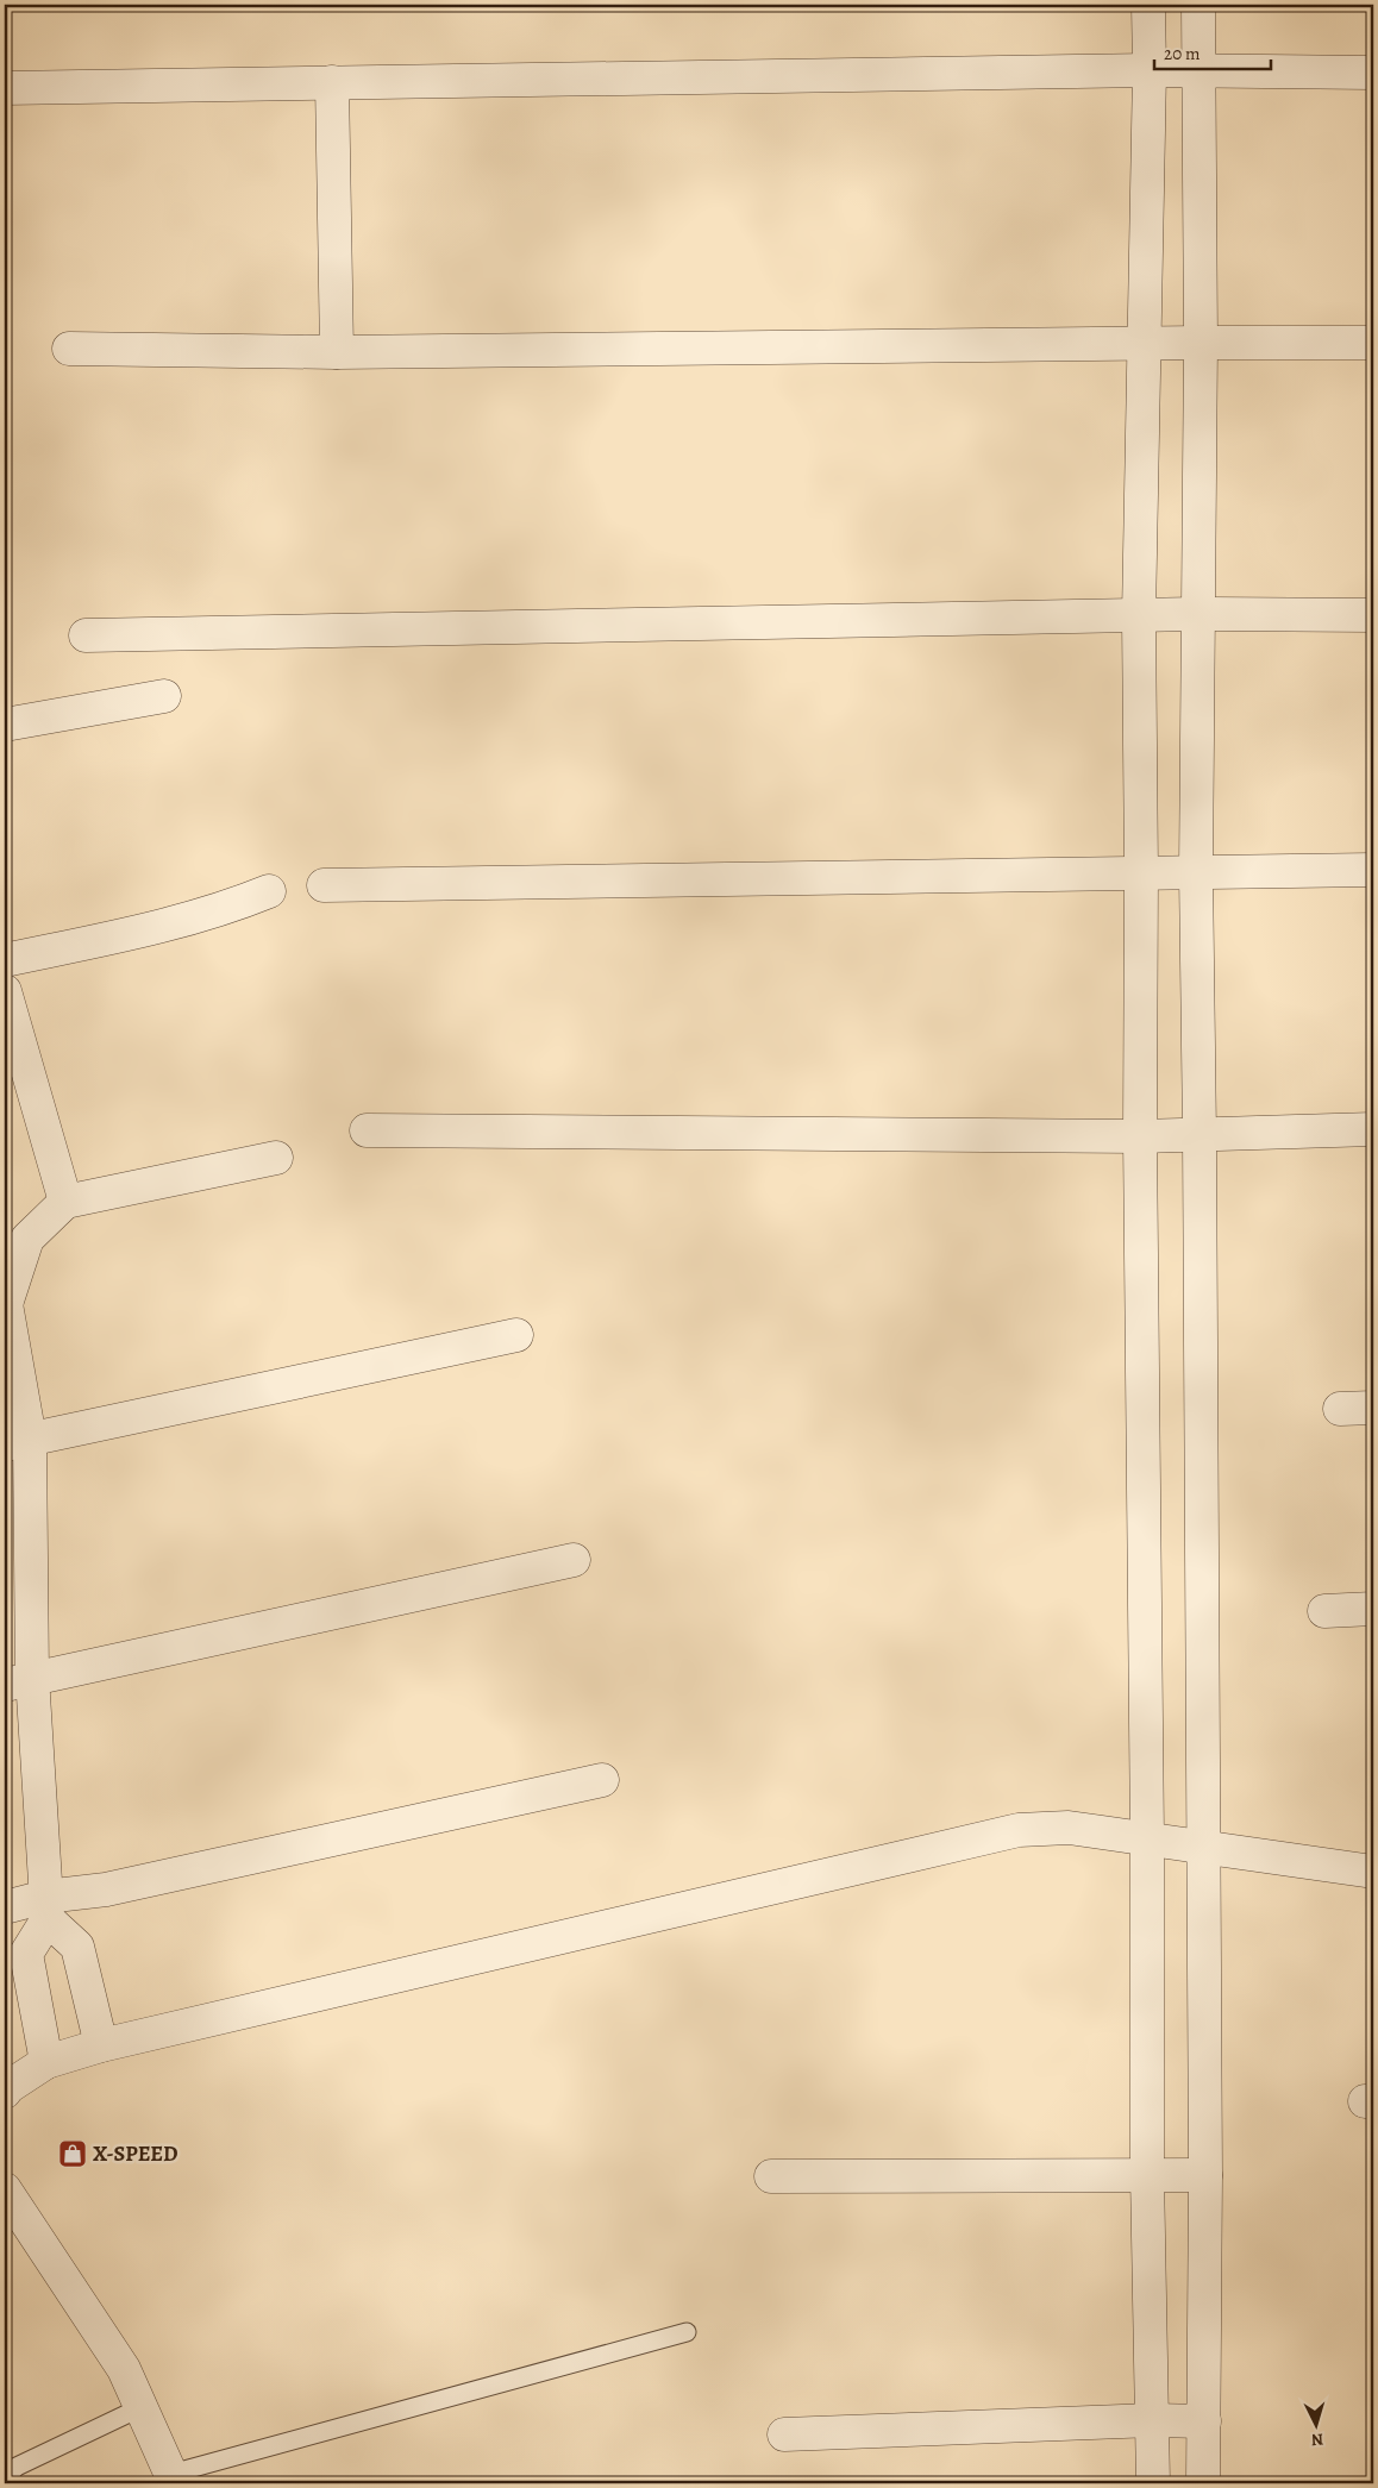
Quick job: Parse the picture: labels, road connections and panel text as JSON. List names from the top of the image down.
{
  "places": {
    "shop": ["X-SPEED"]
  },
  "scale_bar": "20 m",
  "north": "bottom"
}
